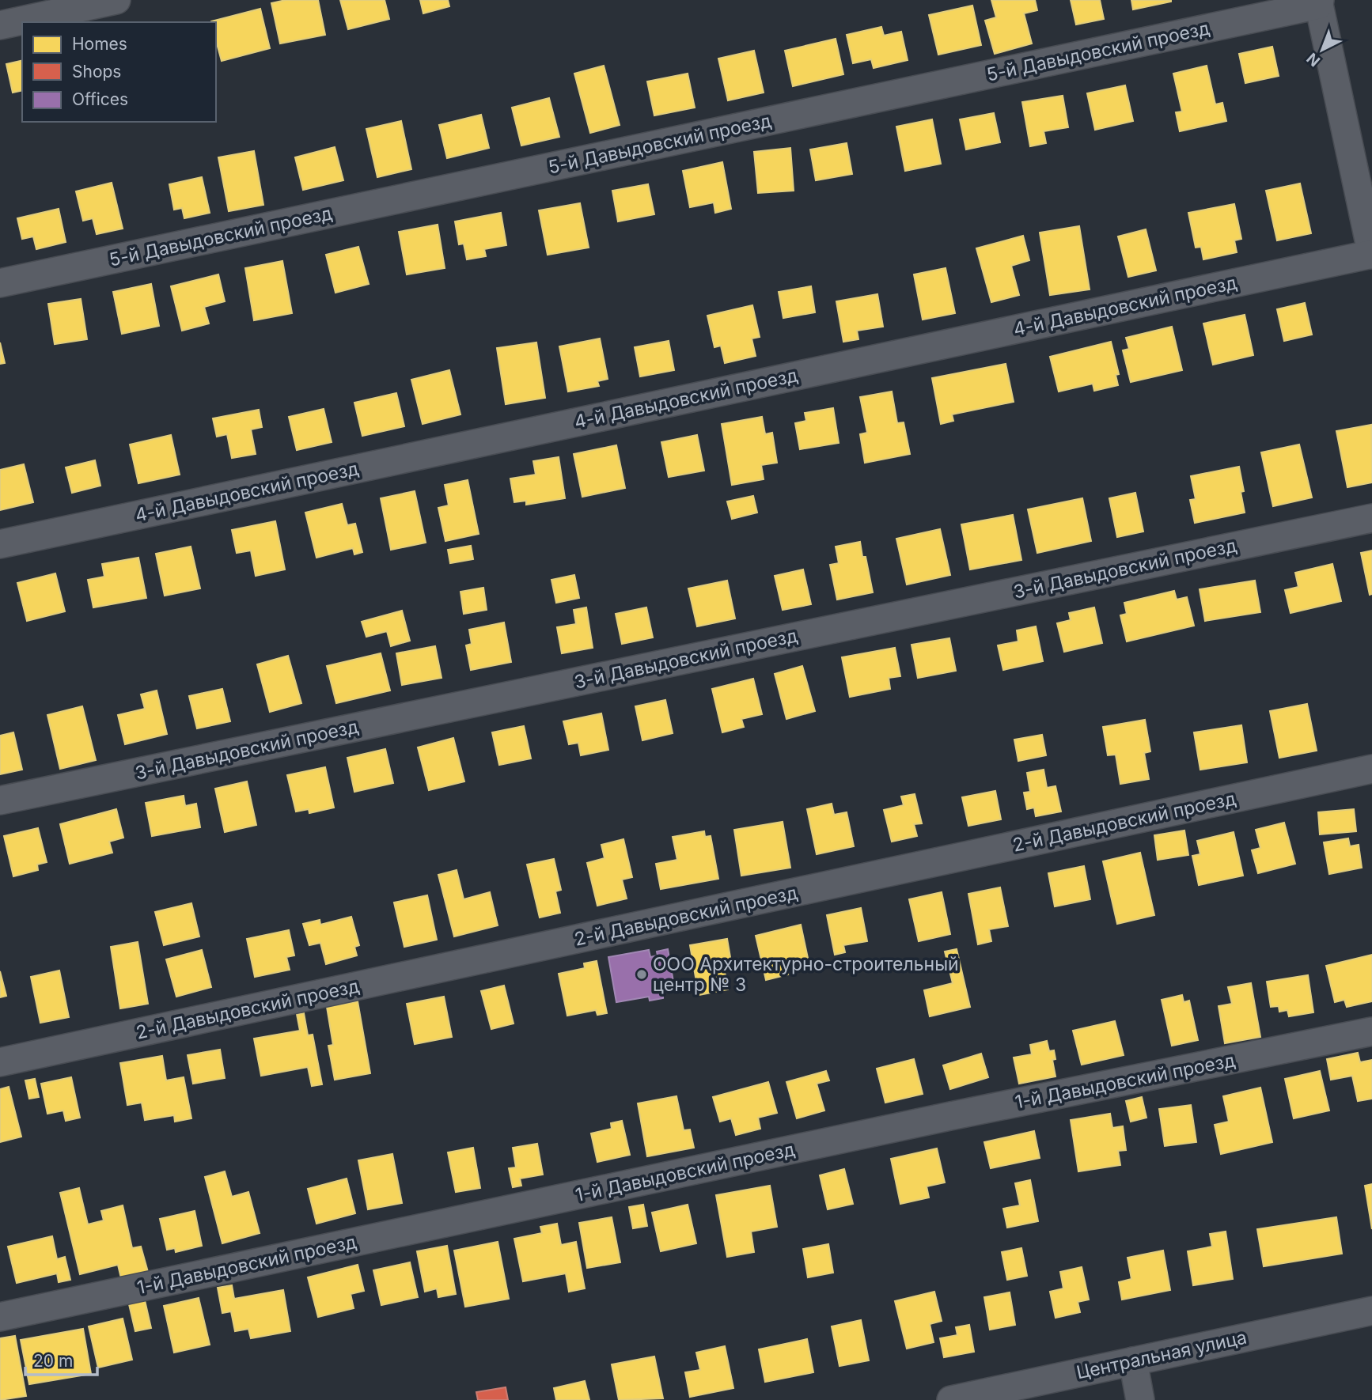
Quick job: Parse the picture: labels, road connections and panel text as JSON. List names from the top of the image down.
{
  "streets": {
    "street": [
      "5-й Давыдовский проезд",
      "4-й Давыдовский проезд",
      "3-й Давыдовский проезд",
      "2-й Давыдовский проезд",
      "1-й Давыдовский проезд",
      "Центральная улица"
    ]
  },
  "places": ["ООО Архитектурно-строительный центр № 3"],
  "legend": ["Homes", "Shops", "Offices"],
  "scale_bar": "20 m",
  "north": "bottom left"
}
